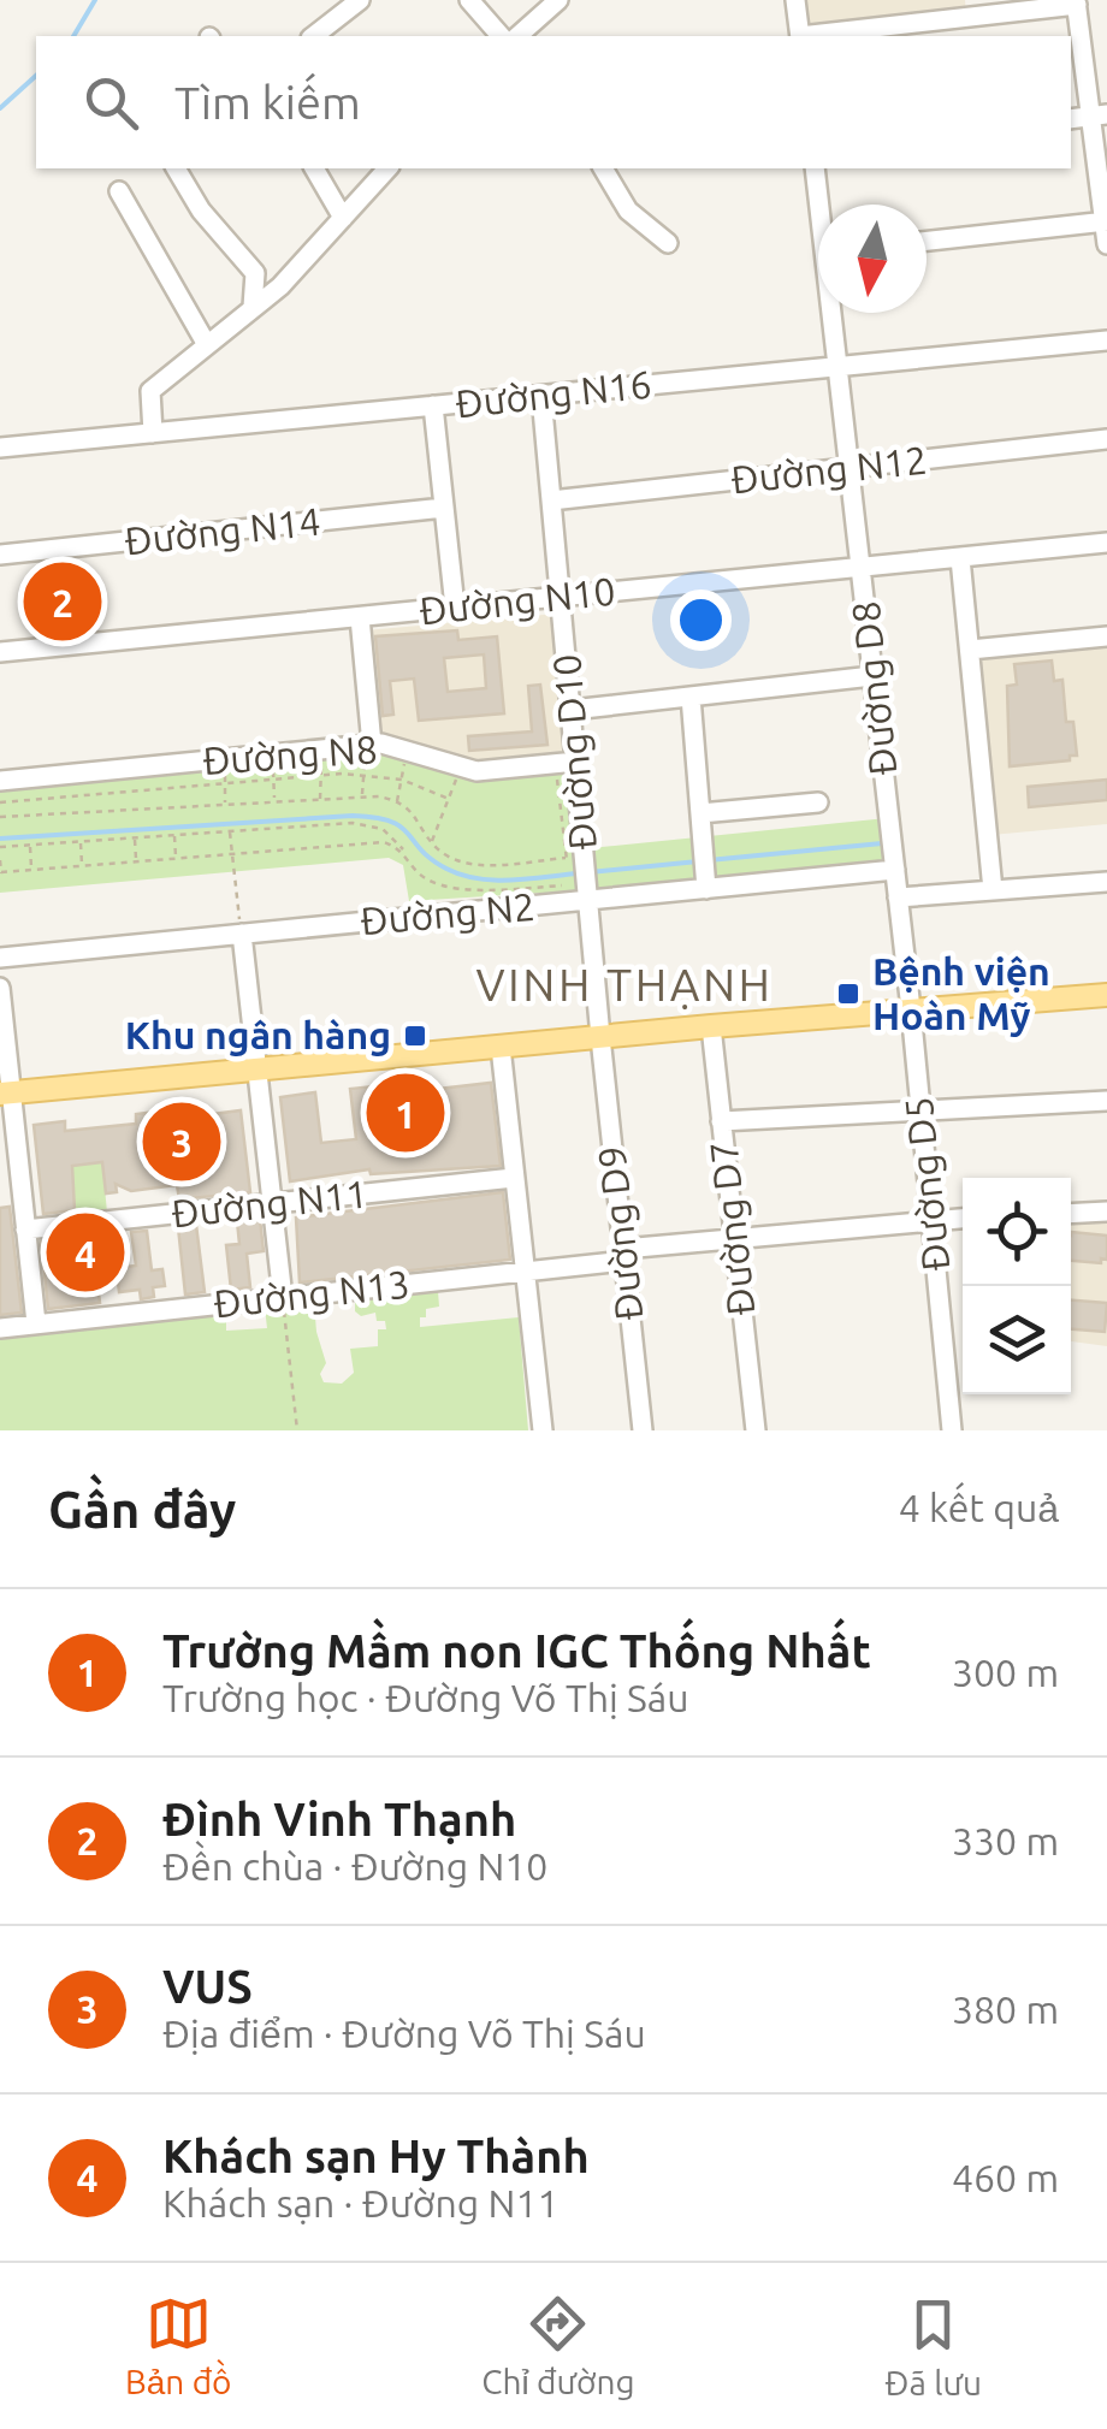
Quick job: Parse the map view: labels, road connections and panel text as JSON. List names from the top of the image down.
{
  "streets": {
    "street": [
      "Đường N16",
      "Đường N12",
      "Đường N14",
      "Đường N10",
      "Đường D8",
      "Đường D10",
      "Đường N8",
      "Đường N2",
      "Đường D5",
      "Đường N11",
      "Đường D7",
      "Đường D9",
      "Đường N13"
    ]
  },
  "crossings": [
    ["Đường N16", "Đường D8"],
    ["Đường N16", "Đường D10"],
    ["Đường N12", "Đường D8"],
    ["Đường N12", "Đường D10"],
    ["Đường N10", "Đường D8"],
    ["Đường N10", "Đường D10"],
    ["Đường D8", "Đường N2"],
    ["Đường D8", "Đường D5"],
    ["Đường D10", "Đường N8"],
    ["Đường D10", "Đường N2"],
    ["Đường D10", "Đường D9"],
    ["Đường D5", "Đường N13"],
    ["Đường D7", "Đường N13"],
    ["Đường D9", "Đường N13"]
  ],
  "districts": ["VINH THẠNH"],
  "places": {
    "transit": ["Bệnh viện Hoàn Mỹ", "Khu ngân hàng"]
  },
  "north": "bottom",
  "page": {
    "search": "Tìm kiếm",
    "pins": [
      "2",
      "1",
      "3",
      "4"
    ],
    "heading": ["Gần đây", "4 kết quả"],
    "list": [
      {
        "mark": "1",
        "name": "Trường Mầm non IGC Thống Nhất",
        "note": "Trường học · Đường Võ Thị Sáu",
        "value": "300 m"
      },
      {
        "mark": "2",
        "name": "Đình Vinh Thạnh",
        "note": "Đền chùa · Đường N10",
        "value": "330 m"
      },
      {
        "mark": "3",
        "name": "VUS",
        "note": "Địa điểm · Đường Võ Thị Sáu",
        "value": "380 m"
      },
      {
        "mark": "4",
        "name": "Khách sạn Hy Thành",
        "note": "Khách sạn · Đường N11",
        "value": "460 m"
      }
    ],
    "nav": ["Bản đồ", "Chỉ đường", "Đã lưu"]
  }
}
